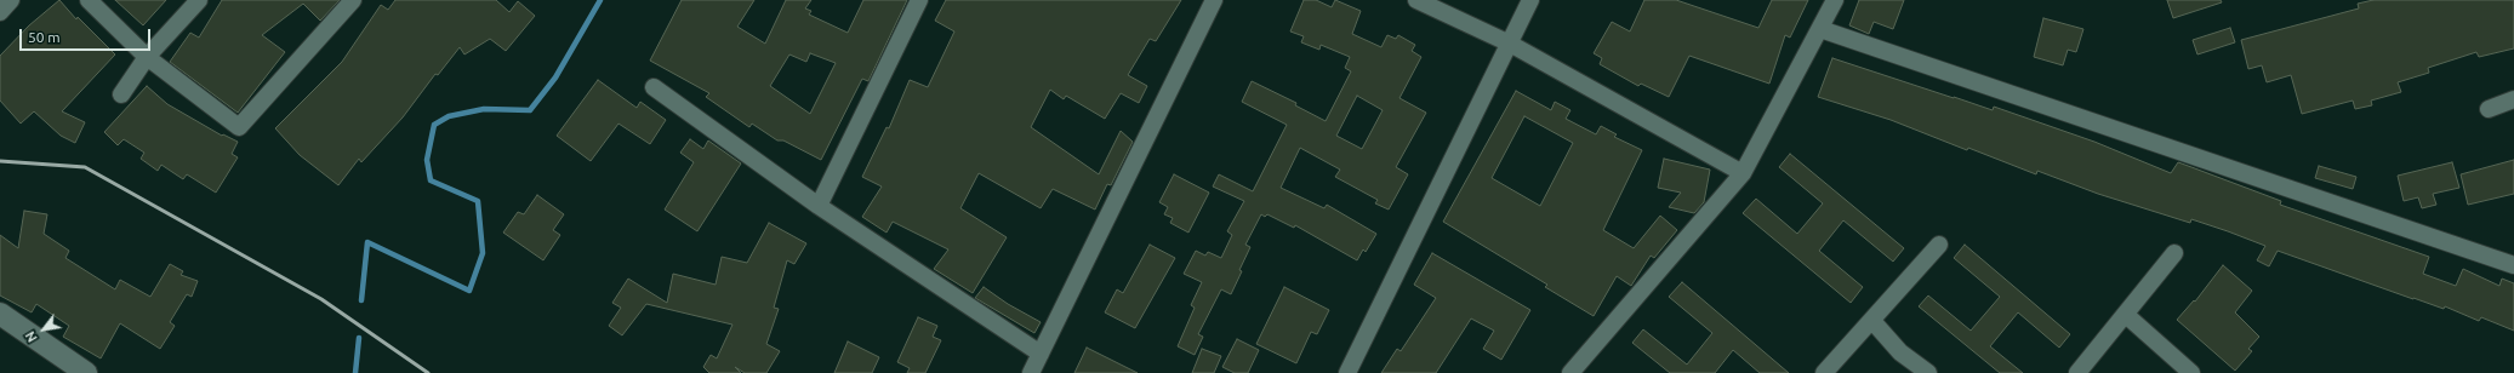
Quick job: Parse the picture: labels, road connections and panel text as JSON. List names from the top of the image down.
{
  "scale_bar": "50 m",
  "north": "bottom left"
}
